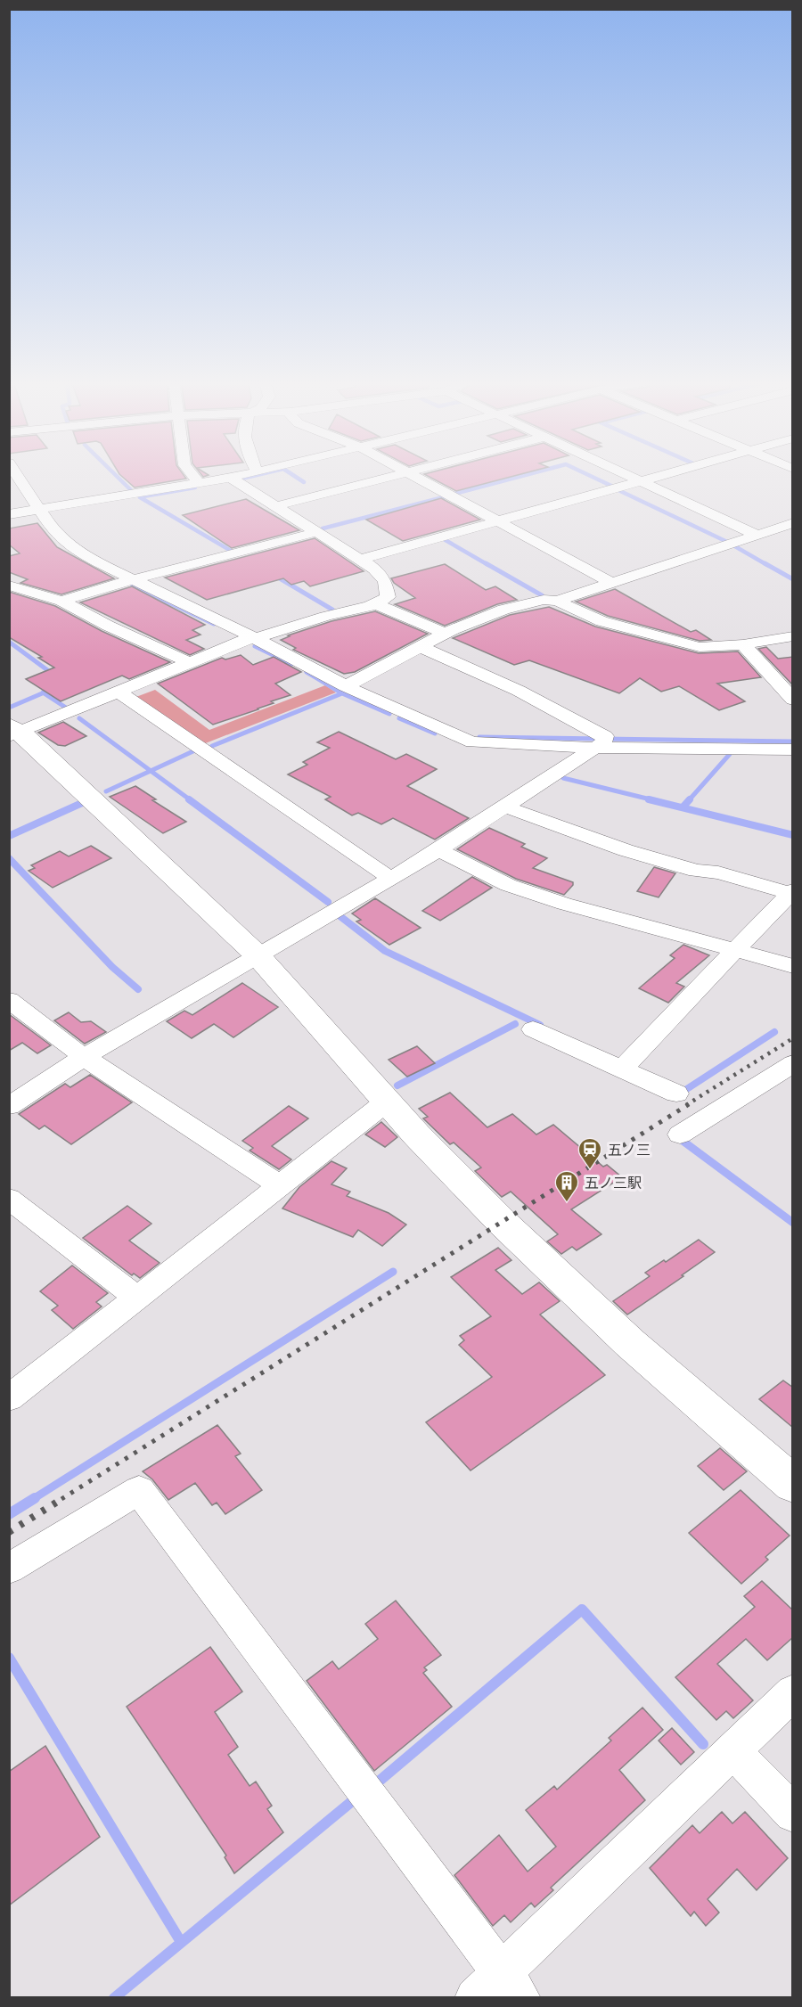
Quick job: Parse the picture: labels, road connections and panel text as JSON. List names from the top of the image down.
{
  "places": {
    "station": ["五ノ三"],
    "building": ["五ノ三駅"]
  }
}
